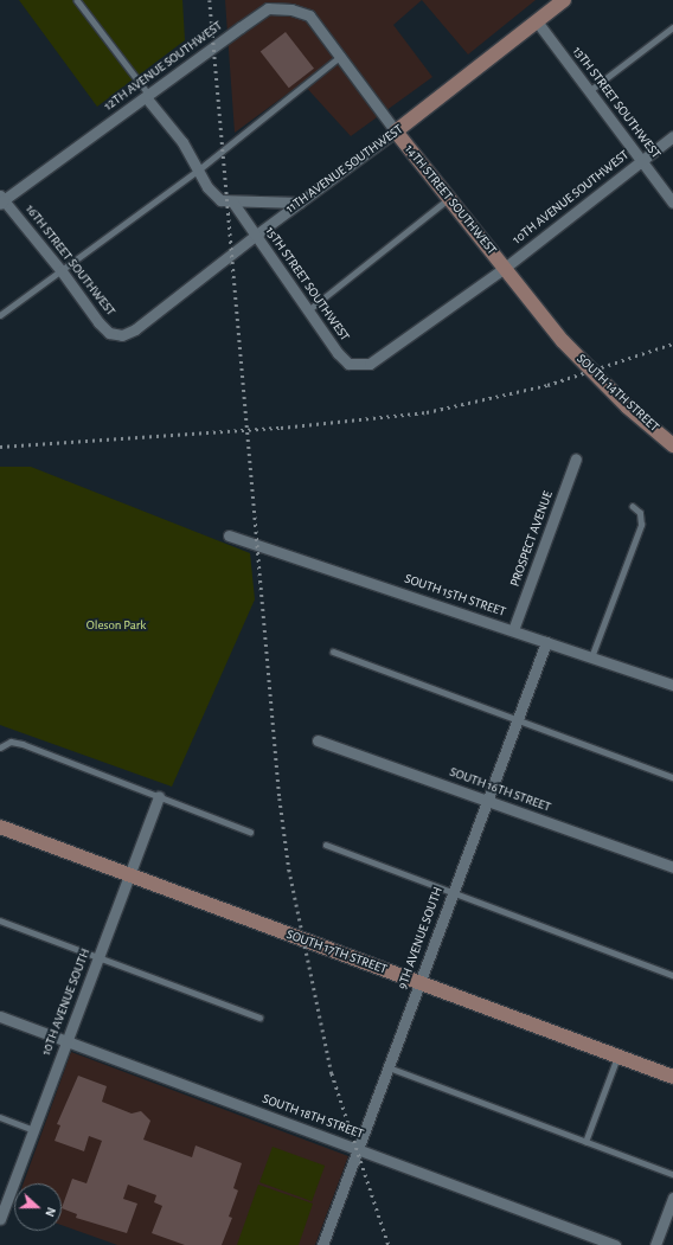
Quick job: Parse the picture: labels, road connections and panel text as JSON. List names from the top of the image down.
{
  "streets": {
    "street": [
      "12TH AVENUE SOUTHWEST",
      "13TH STREET SOUTHWEST",
      "11TH AVENUE SOUTHWEST",
      "10TH AVENUE SOUTHWEST",
      "14TH STREET SOUTHWEST",
      "16TH STREET SOUTHWEST",
      "15TH STREET SOUTHWEST",
      "SOUTH 14TH STREET",
      "PROSPECT AVENUE",
      "SOUTH 15TH STREET",
      "SOUTH 16TH STREET",
      "9TH AVENUE SOUTH",
      "SOUTH 17TH STREET",
      "10TH AVENUE SOUTH",
      "SOUTH 18TH STREET"
    ]
  },
  "crossings": [
    ["12TH AVENUE SOUTHWEST", "14TH STREET SOUTHWEST"],
    ["12TH AVENUE SOUTHWEST", "16TH STREET SOUTHWEST"],
    ["13TH STREET SOUTHWEST", "11TH AVENUE SOUTHWEST"],
    ["13TH STREET SOUTHWEST", "10TH AVENUE SOUTHWEST"],
    ["11TH AVENUE SOUTHWEST", "14TH STREET SOUTHWEST"],
    ["11TH AVENUE SOUTHWEST", "16TH STREET SOUTHWEST"],
    ["11TH AVENUE SOUTHWEST", "15TH STREET SOUTHWEST"],
    ["10TH AVENUE SOUTHWEST", "14TH STREET SOUTHWEST"],
    ["10TH AVENUE SOUTHWEST", "15TH STREET SOUTHWEST"],
    ["14TH STREET SOUTHWEST", "SOUTH 14TH STREET"],
    ["PROSPECT AVENUE", "SOUTH 15TH STREET"],
    ["SOUTH 15TH STREET", "9TH AVENUE SOUTH"],
    ["SOUTH 16TH STREET", "9TH AVENUE SOUTH"],
    ["9TH AVENUE SOUTH", "SOUTH 17TH STREET"],
    ["9TH AVENUE SOUTH", "SOUTH 18TH STREET"],
    ["SOUTH 17TH STREET", "10TH AVENUE SOUTH"],
    ["10TH AVENUE SOUTH", "SOUTH 18TH STREET"]
  ],
  "parks": ["Oleson Park"],
  "north": "right"
}
